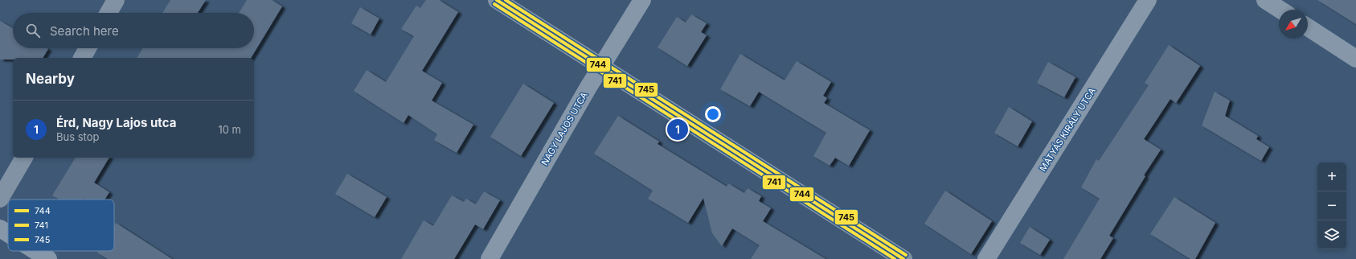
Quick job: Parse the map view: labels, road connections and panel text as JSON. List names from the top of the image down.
{
  "streets": {
    "street": ["NAGY LAJOS UTCA", "MÁTYÁS KIRÁLY UTCA"]
  },
  "lines": ["transit line 744", "transit line 745", "transit line 741"],
  "legend": ["744", "741", "745"],
  "north": "bottom left",
  "page": {
    "search": "Search here",
    "heading": "Nearby",
    "list": [
      {
        "mark": "1",
        "name": "Érd, Nagy Lajos utca",
        "note": "Bus stop",
        "value": "10 m"
      }
    ],
    "pins": "1",
    "map_buttons": ["+", "−"]
  }
}
